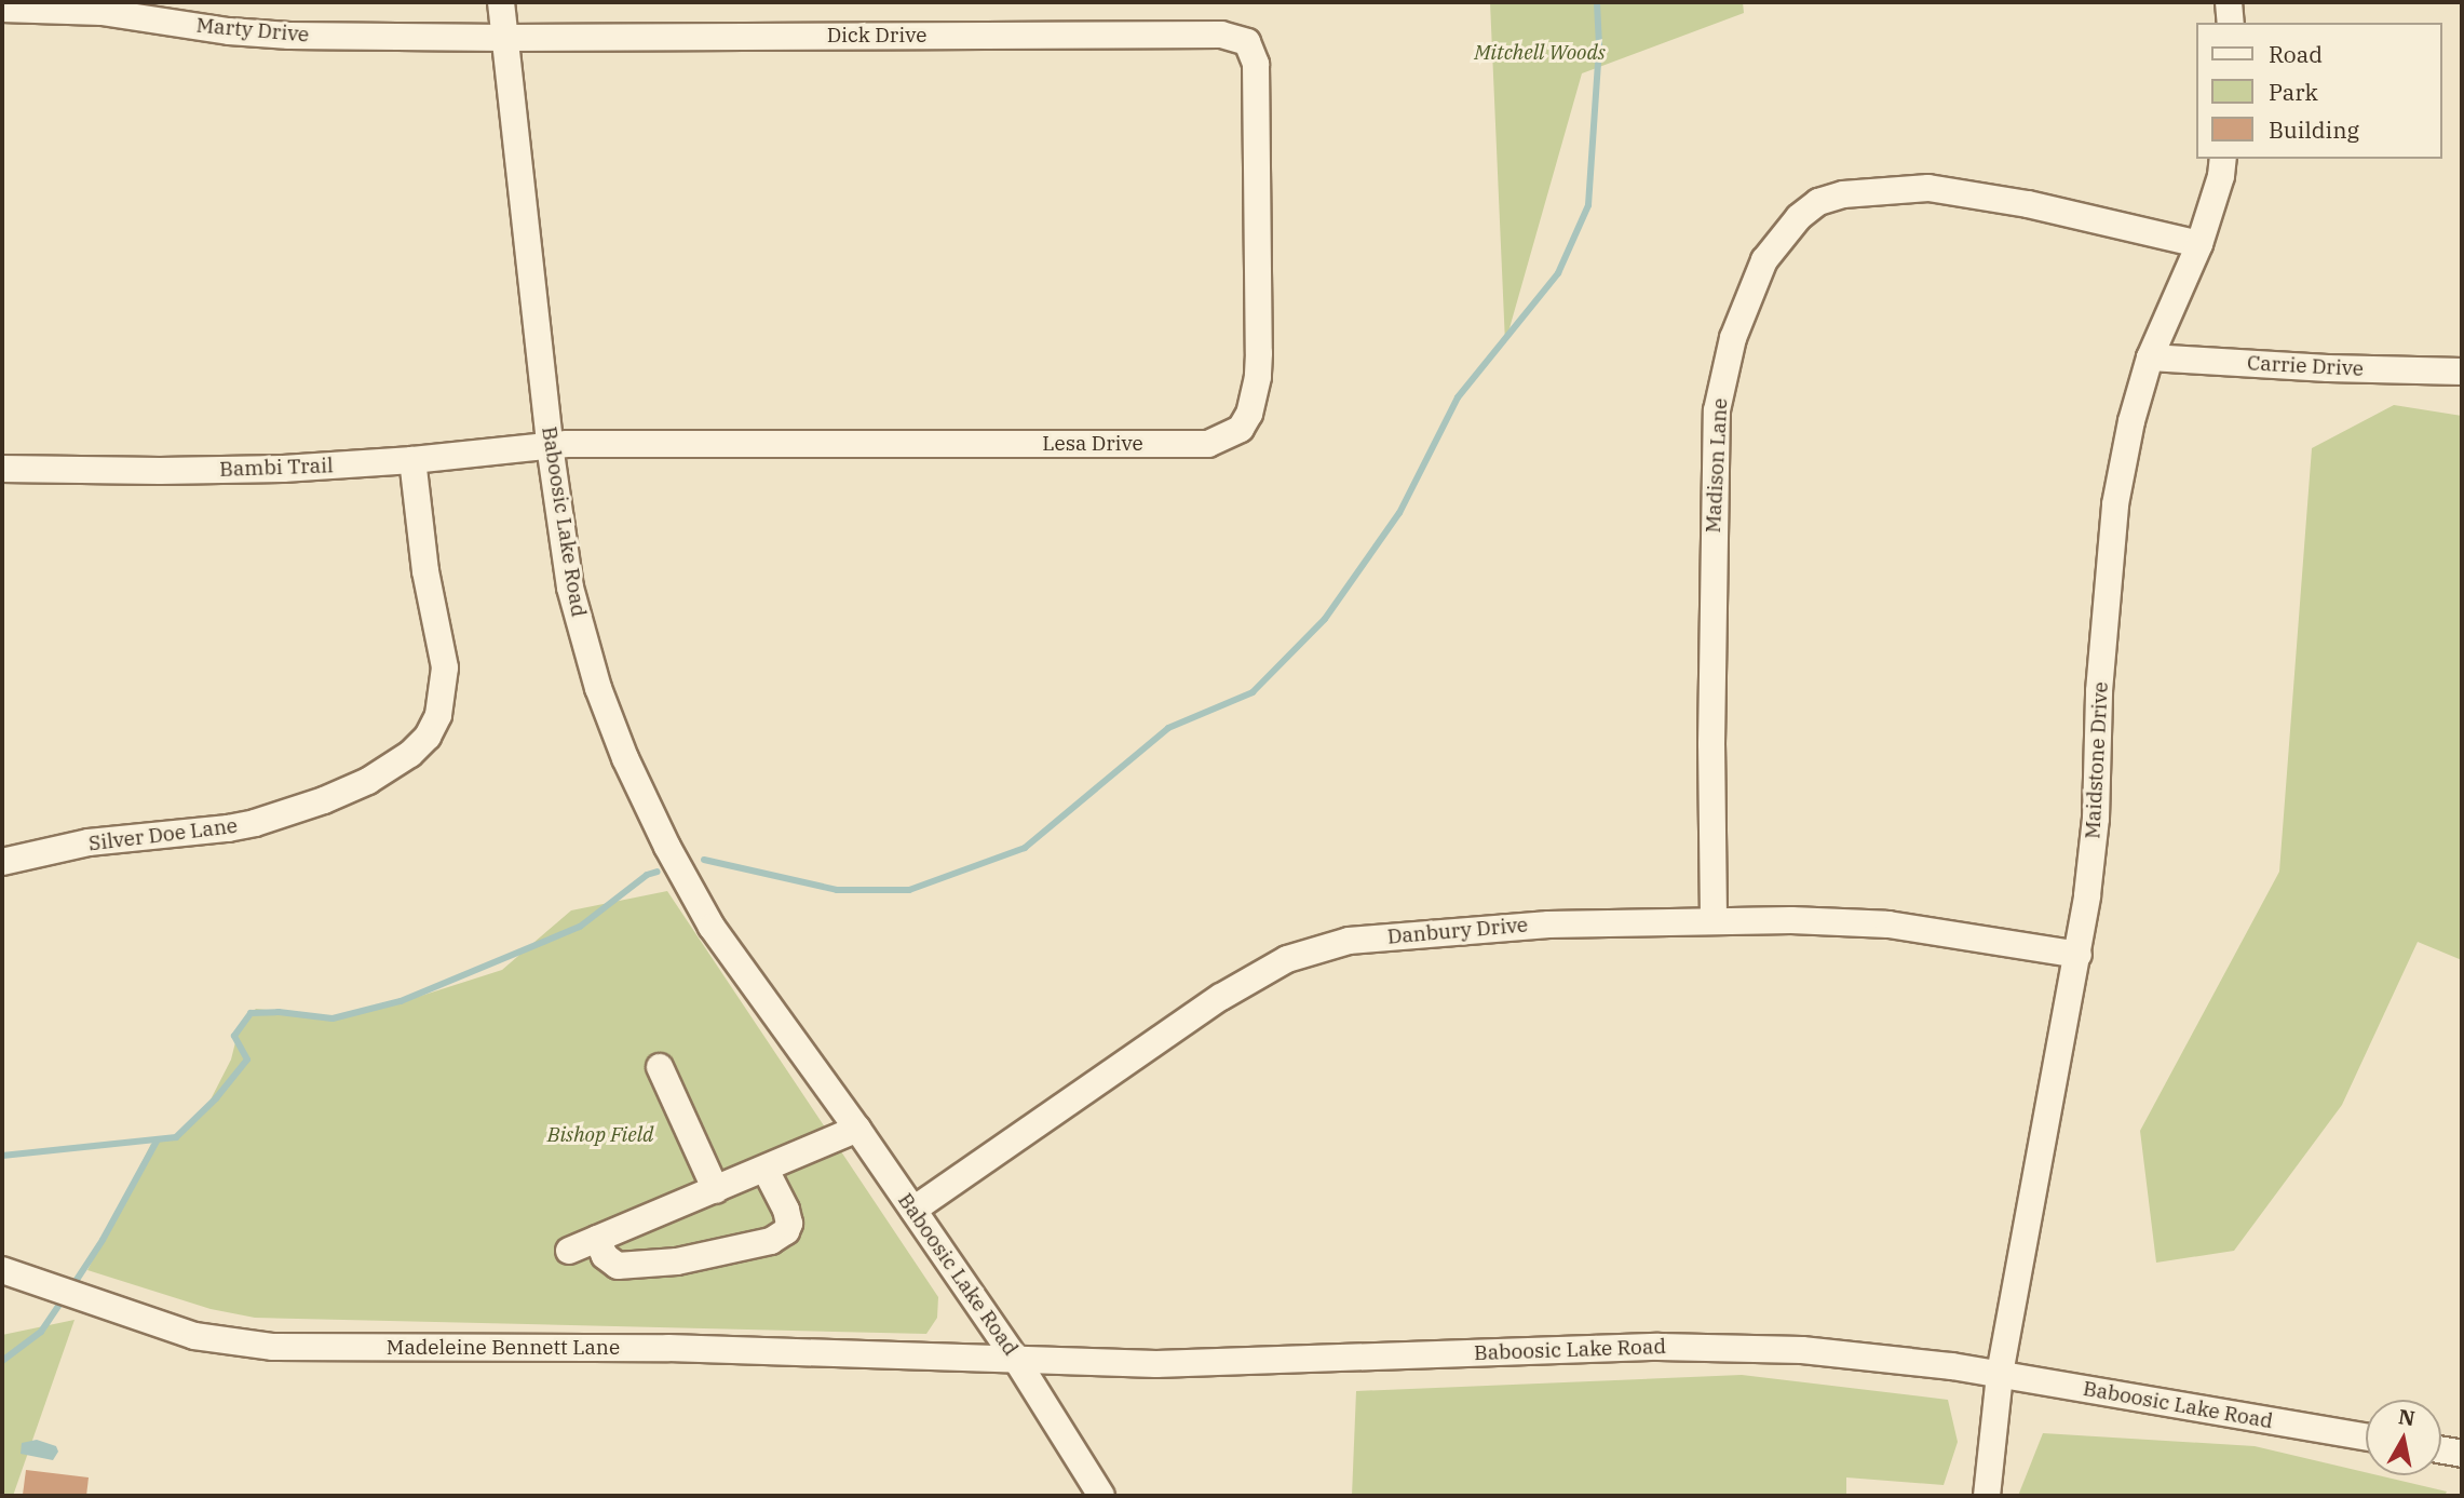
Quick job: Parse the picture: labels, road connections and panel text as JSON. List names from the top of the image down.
{
  "streets": {
    "street": [
      "Marty Drive",
      "Dick Drive",
      "Carrie Drive",
      "Lesa Drive",
      "Madison Lane",
      "Bambi Trail",
      "Baboosic Lake Road",
      "Maidstone Drive",
      "Silver Doe Lane",
      "Danbury Drive",
      "Madeleine Bennett Lane"
    ]
  },
  "crossings": [
    ["Marty Drive", "Dick Drive"],
    ["Marty Drive", "Baboosic Lake Road"],
    ["Dick Drive", "Lesa Drive"],
    ["Dick Drive", "Baboosic Lake Road"],
    ["Carrie Drive", "Maidstone Drive"],
    ["Lesa Drive", "Bambi Trail"],
    ["Lesa Drive", "Baboosic Lake Road"],
    ["Madison Lane", "Maidstone Drive"],
    ["Madison Lane", "Danbury Drive"],
    ["Bambi Trail", "Baboosic Lake Road"],
    ["Bambi Trail", "Silver Doe Lane"],
    ["Baboosic Lake Road", "Maidstone Drive"],
    ["Baboosic Lake Road", "Danbury Drive"],
    ["Baboosic Lake Road", "Madeleine Bennett Lane"],
    ["Maidstone Drive", "Danbury Drive"]
  ],
  "parks": ["Mitchell Woods", "Bishop Field"],
  "legend": ["Road", "Park", "Building"],
  "north": "top"
}
